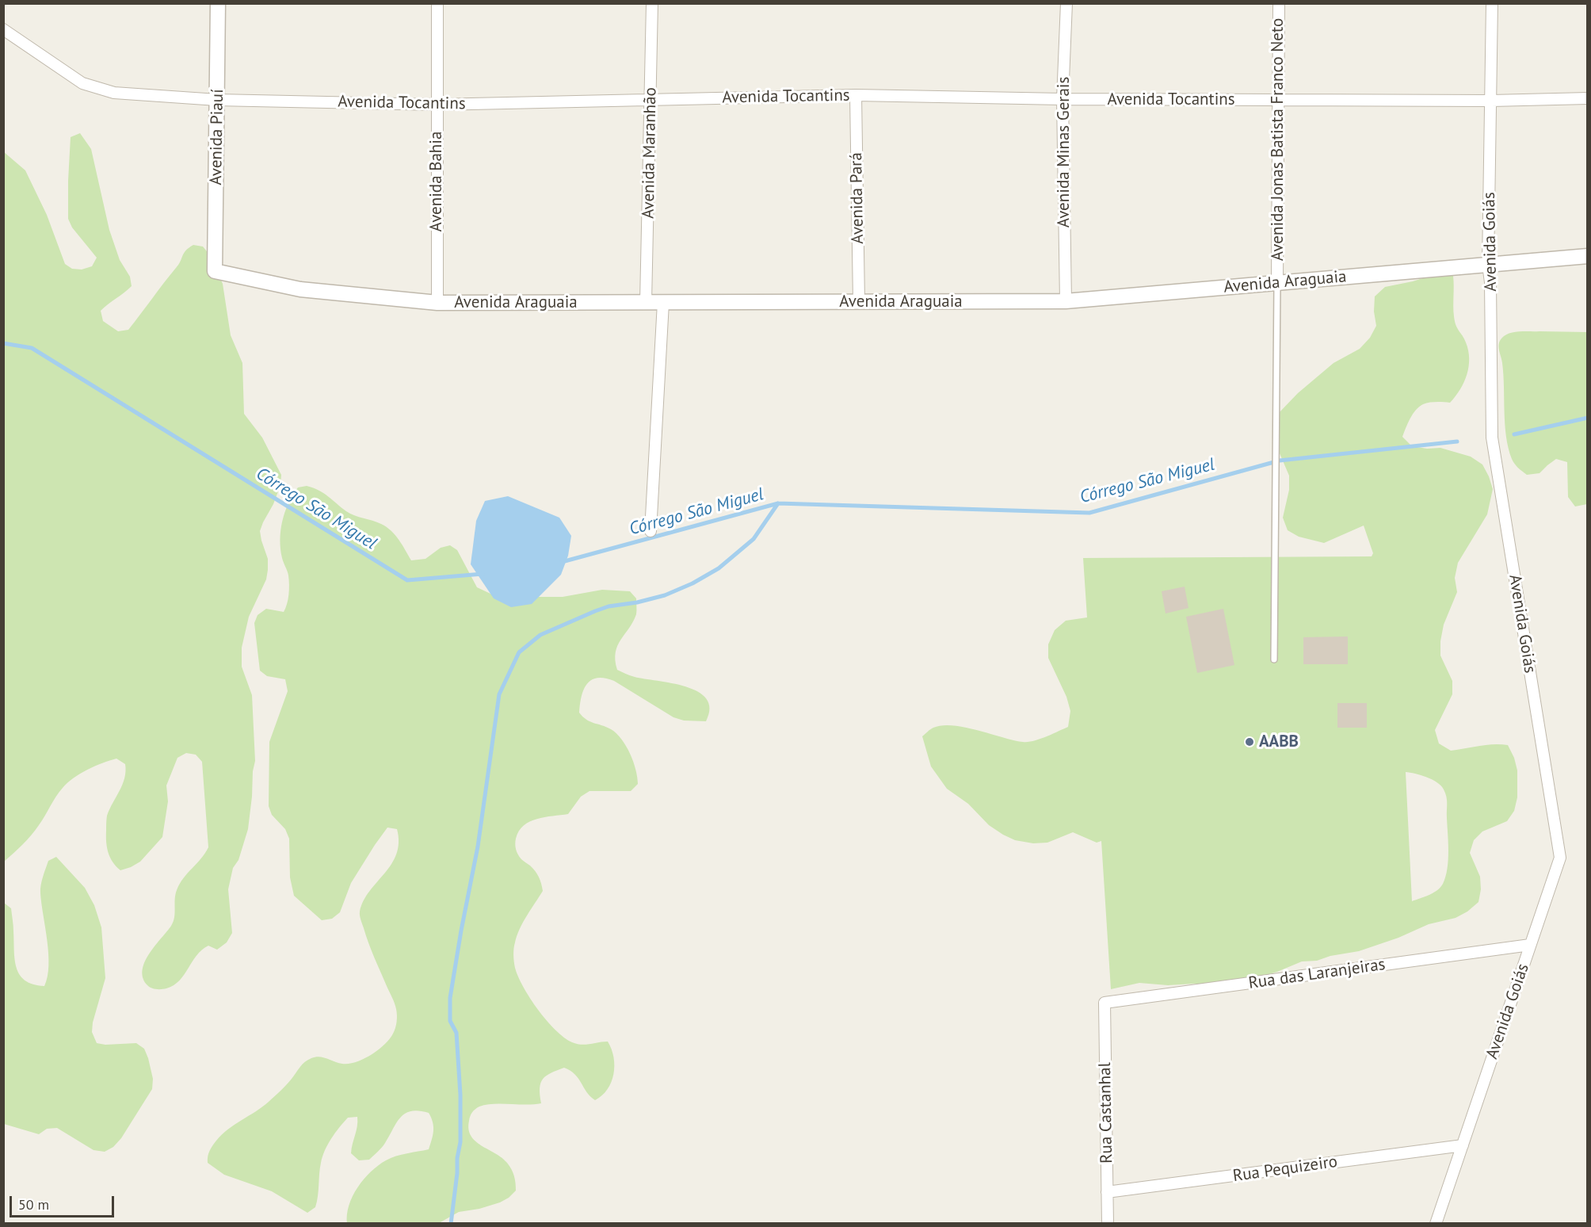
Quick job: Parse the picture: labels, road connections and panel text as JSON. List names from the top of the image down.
{
  "streets": {
    "street": [
      "Avenida Tocantins",
      "Avenida Piauí",
      "Avenida Jonas Batista Franco Neto",
      "Avenida Minas Gerais",
      "Avenida Maranhão",
      "Avenida Bahia",
      "Avenida Pará",
      "Avenida Goiás",
      "Avenida Araguaia",
      "Rua das Laranjeiras",
      "Rua Castanhal",
      "Rua Pequizeiro"
    ]
  },
  "crossings": [
    ["Avenida Tocantins", "Avenida Piauí"],
    ["Avenida Tocantins", "Avenida Jonas Batista Franco Neto"],
    ["Avenida Tocantins", "Avenida Minas Gerais"],
    ["Avenida Tocantins", "Avenida Maranhão"],
    ["Avenida Tocantins", "Avenida Bahia"],
    ["Avenida Tocantins", "Avenida Pará"],
    ["Avenida Tocantins", "Avenida Goiás"],
    ["Avenida Piauí", "Avenida Araguaia"],
    ["Avenida Jonas Batista Franco Neto", "Avenida Araguaia"],
    ["Avenida Minas Gerais", "Avenida Araguaia"],
    ["Avenida Maranhão", "Avenida Araguaia"],
    ["Avenida Bahia", "Avenida Araguaia"],
    ["Avenida Pará", "Avenida Araguaia"],
    ["Avenida Goiás", "Avenida Araguaia"],
    ["Avenida Goiás", "Rua das Laranjeiras"],
    ["Avenida Goiás", "Rua Pequizeiro"],
    ["Rua das Laranjeiras", "Rua Castanhal"],
    ["Rua Castanhal", "Rua Pequizeiro"]
  ],
  "water": ["Córrego São Miguel"],
  "places": ["AABB"],
  "scale_bar": "50 m"
}
